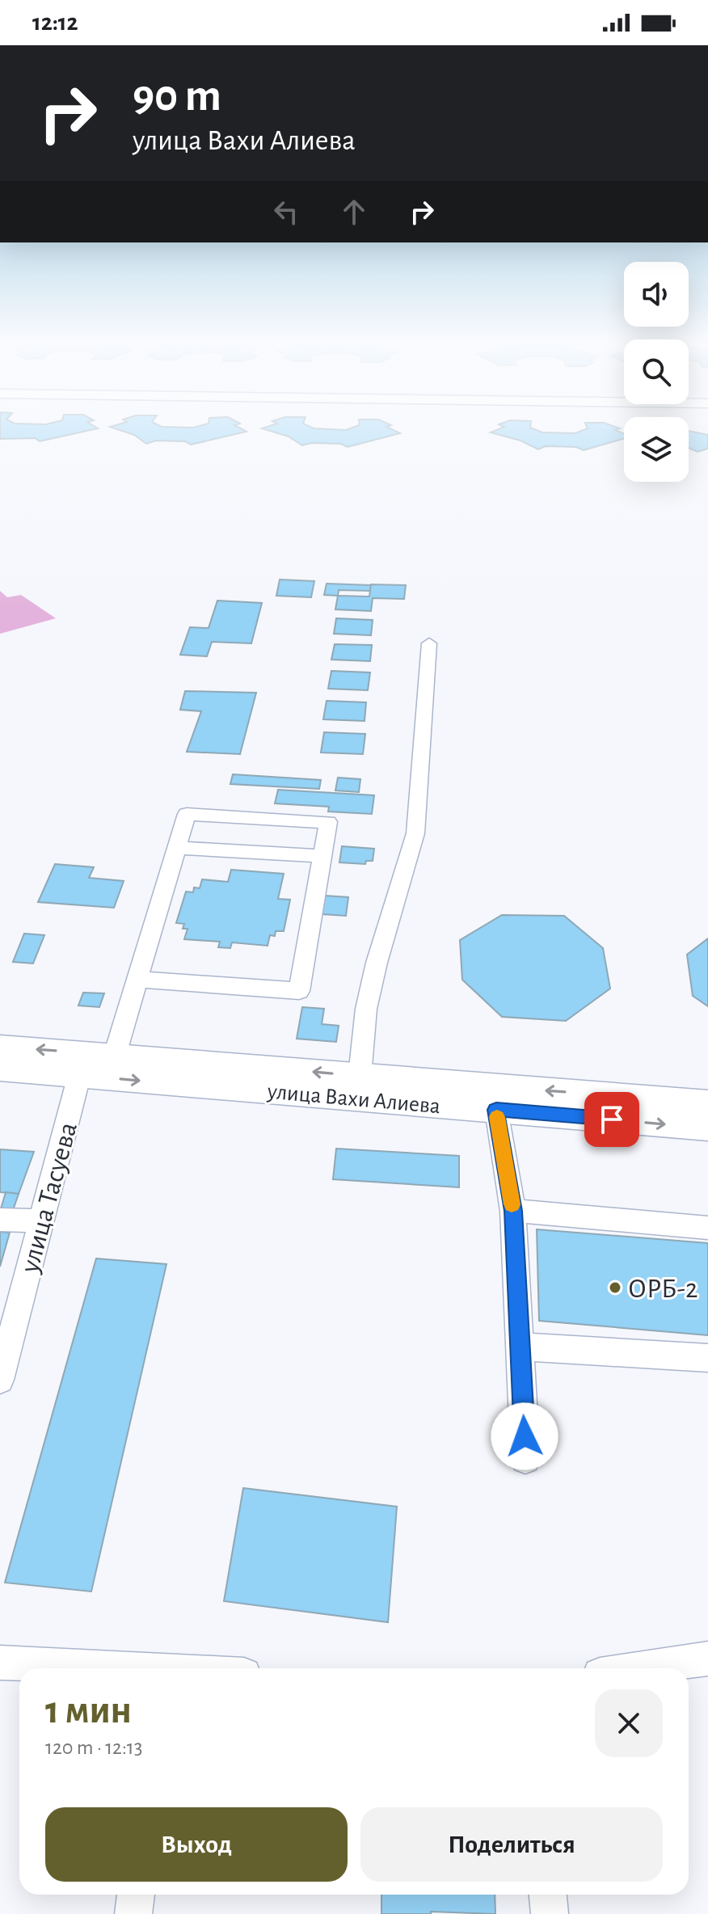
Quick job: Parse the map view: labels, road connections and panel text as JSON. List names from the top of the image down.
{
  "streets": {
    "main road": ["улица Вахи Алиева"],
    "street": ["улица Тасуева"]
  },
  "crossings": [
    ["улица Вахи Алиева", "улица Тасуева"]
  ],
  "places": ["ОРБ-2"],
  "page": {
    "status": "12:12",
    "turn": ["90 m", "улица Вахи Алиева"],
    "heading": ["1 мин", "120 m · 12:13"],
    "buttons": ["Выход", "Поделиться"]
  }
}
